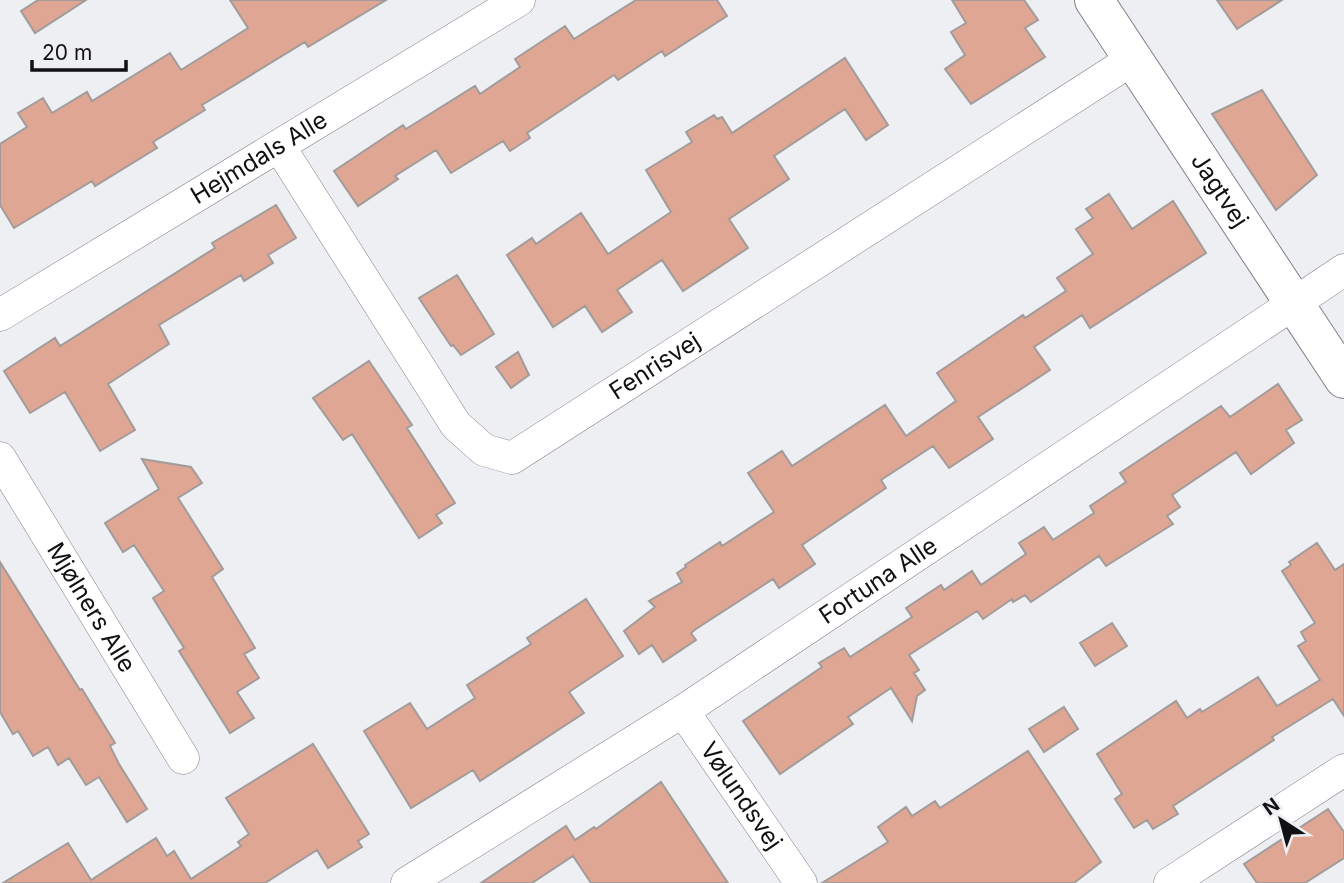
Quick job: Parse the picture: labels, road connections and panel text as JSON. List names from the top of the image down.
{
  "streets": {
    "street": [
      "Hejmdals Alle",
      "Jagtvej",
      "Fenrisvej",
      "Fortuna Alle",
      "Mjølners Alle",
      "Vølundsvej"
    ]
  },
  "crossings": [
    ["Hejmdals Alle", "Fenrisvej"],
    ["Jagtvej", "Fenrisvej"],
    ["Jagtvej", "Fortuna Alle"],
    ["Fortuna Alle", "Vølundsvej"]
  ],
  "scale_bar": "20 m",
  "north": "top left"
}
